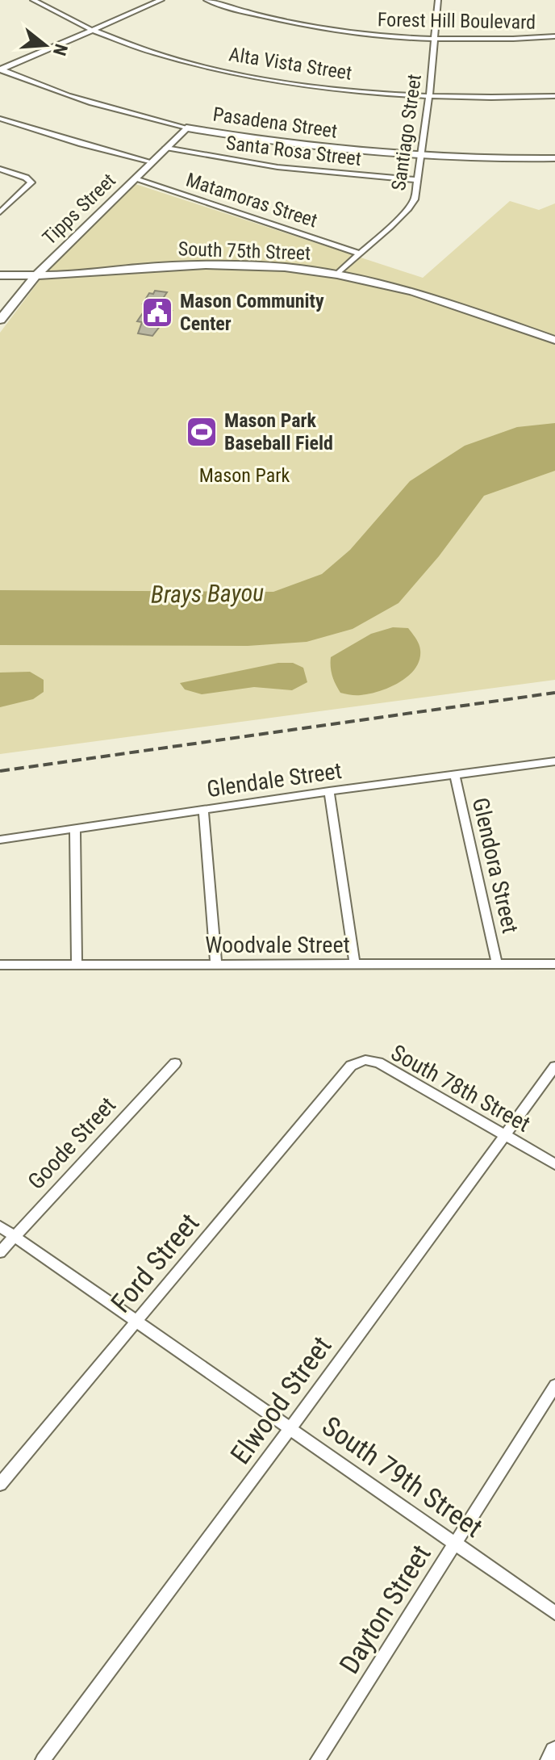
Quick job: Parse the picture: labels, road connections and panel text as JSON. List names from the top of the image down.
{
  "streets": {
    "main road": ["Pasadena Street", "Tipps Street", "South 75th Street"],
    "street": [
      "Forest Hill Boulevard",
      "Alta Vista Street",
      "Santiago Street",
      "Santa Rosa Street",
      "Matamoras Street",
      "Glendale Street",
      "Glendora Street",
      "Woodvale Street",
      "South 78th Street",
      "Goode Street",
      "Ford Street",
      "Elwood Street",
      "South 79th Street",
      "Dayton Street"
    ]
  },
  "crossings": [
    ["Forest Hill Boulevard", "Santiago Street"],
    ["Alta Vista Street", "Santiago Street"],
    ["Pasadena Street", "Santiago Street"],
    ["Pasadena Street", "Tipps Street"],
    ["Santiago Street", "Santa Rosa Street"],
    ["Santiago Street", "Matamoras Street"],
    ["Santiago Street", "South 75th Street"],
    ["Santa Rosa Street", "Tipps Street"],
    ["Matamoras Street", "Tipps Street"],
    ["Tipps Street", "South 75th Street"],
    ["Glendale Street", "Glendora Street"],
    ["Glendora Street", "Woodvale Street"],
    ["South 78th Street", "Ford Street"],
    ["South 78th Street", "Elwood Street"],
    ["Goode Street", "South 79th Street"],
    ["Ford Street", "South 79th Street"],
    ["Elwood Street", "South 79th Street"],
    ["South 79th Street", "Dayton Street"]
  ],
  "water": ["Brays Bayou"],
  "parks": ["Mason Park"],
  "places": {
    "public building": ["Mason Community Center"],
    "sports": ["Mason Park Baseball Field"]
  },
  "north": "right"
}
